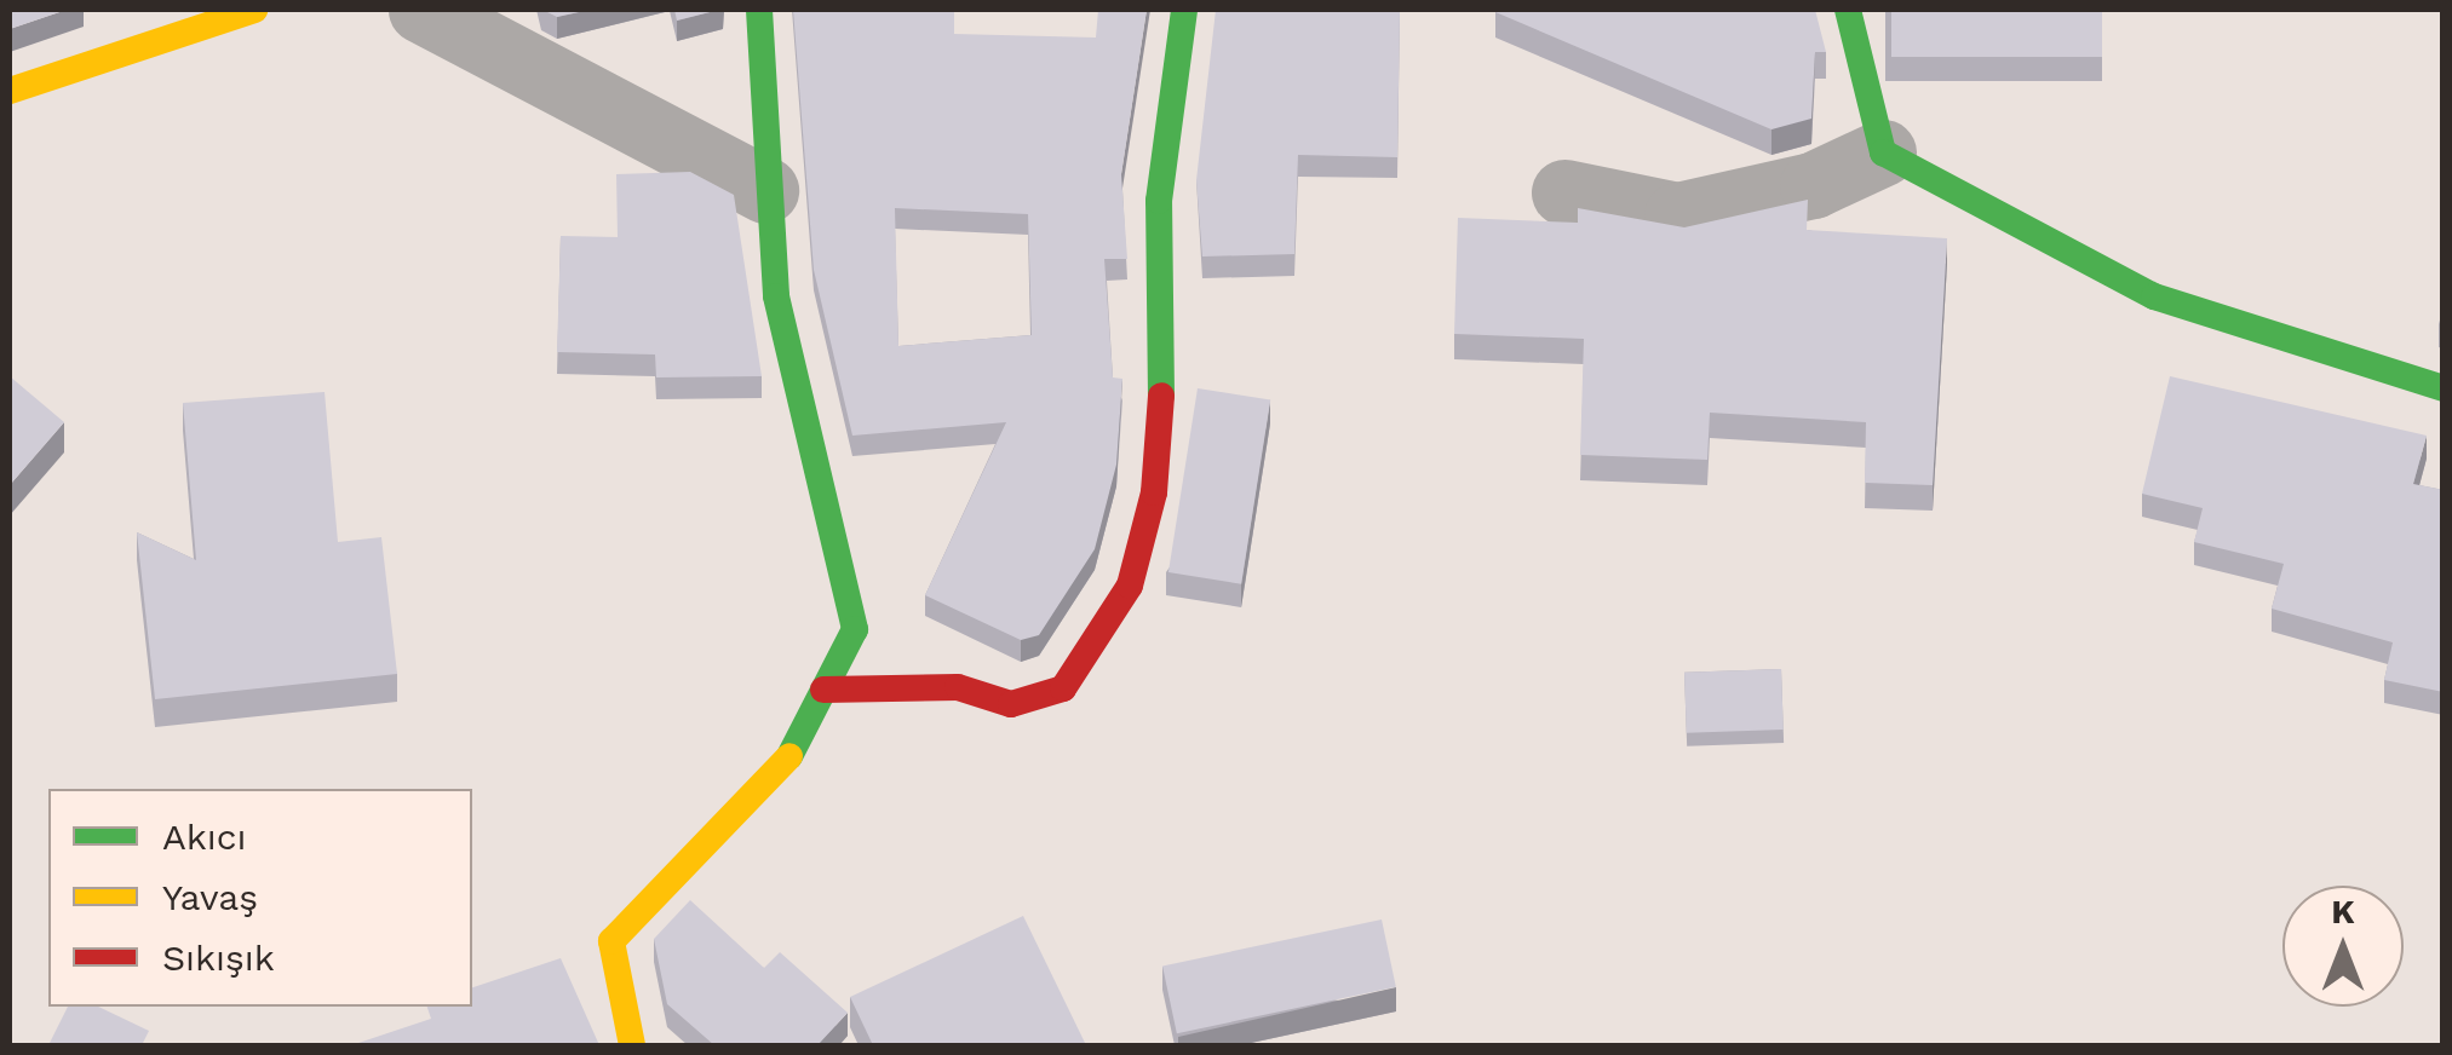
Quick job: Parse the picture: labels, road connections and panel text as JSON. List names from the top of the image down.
{
  "legend": ["Akıcı", "Yavaş", "Sıkışık"],
  "north": "top"
}
